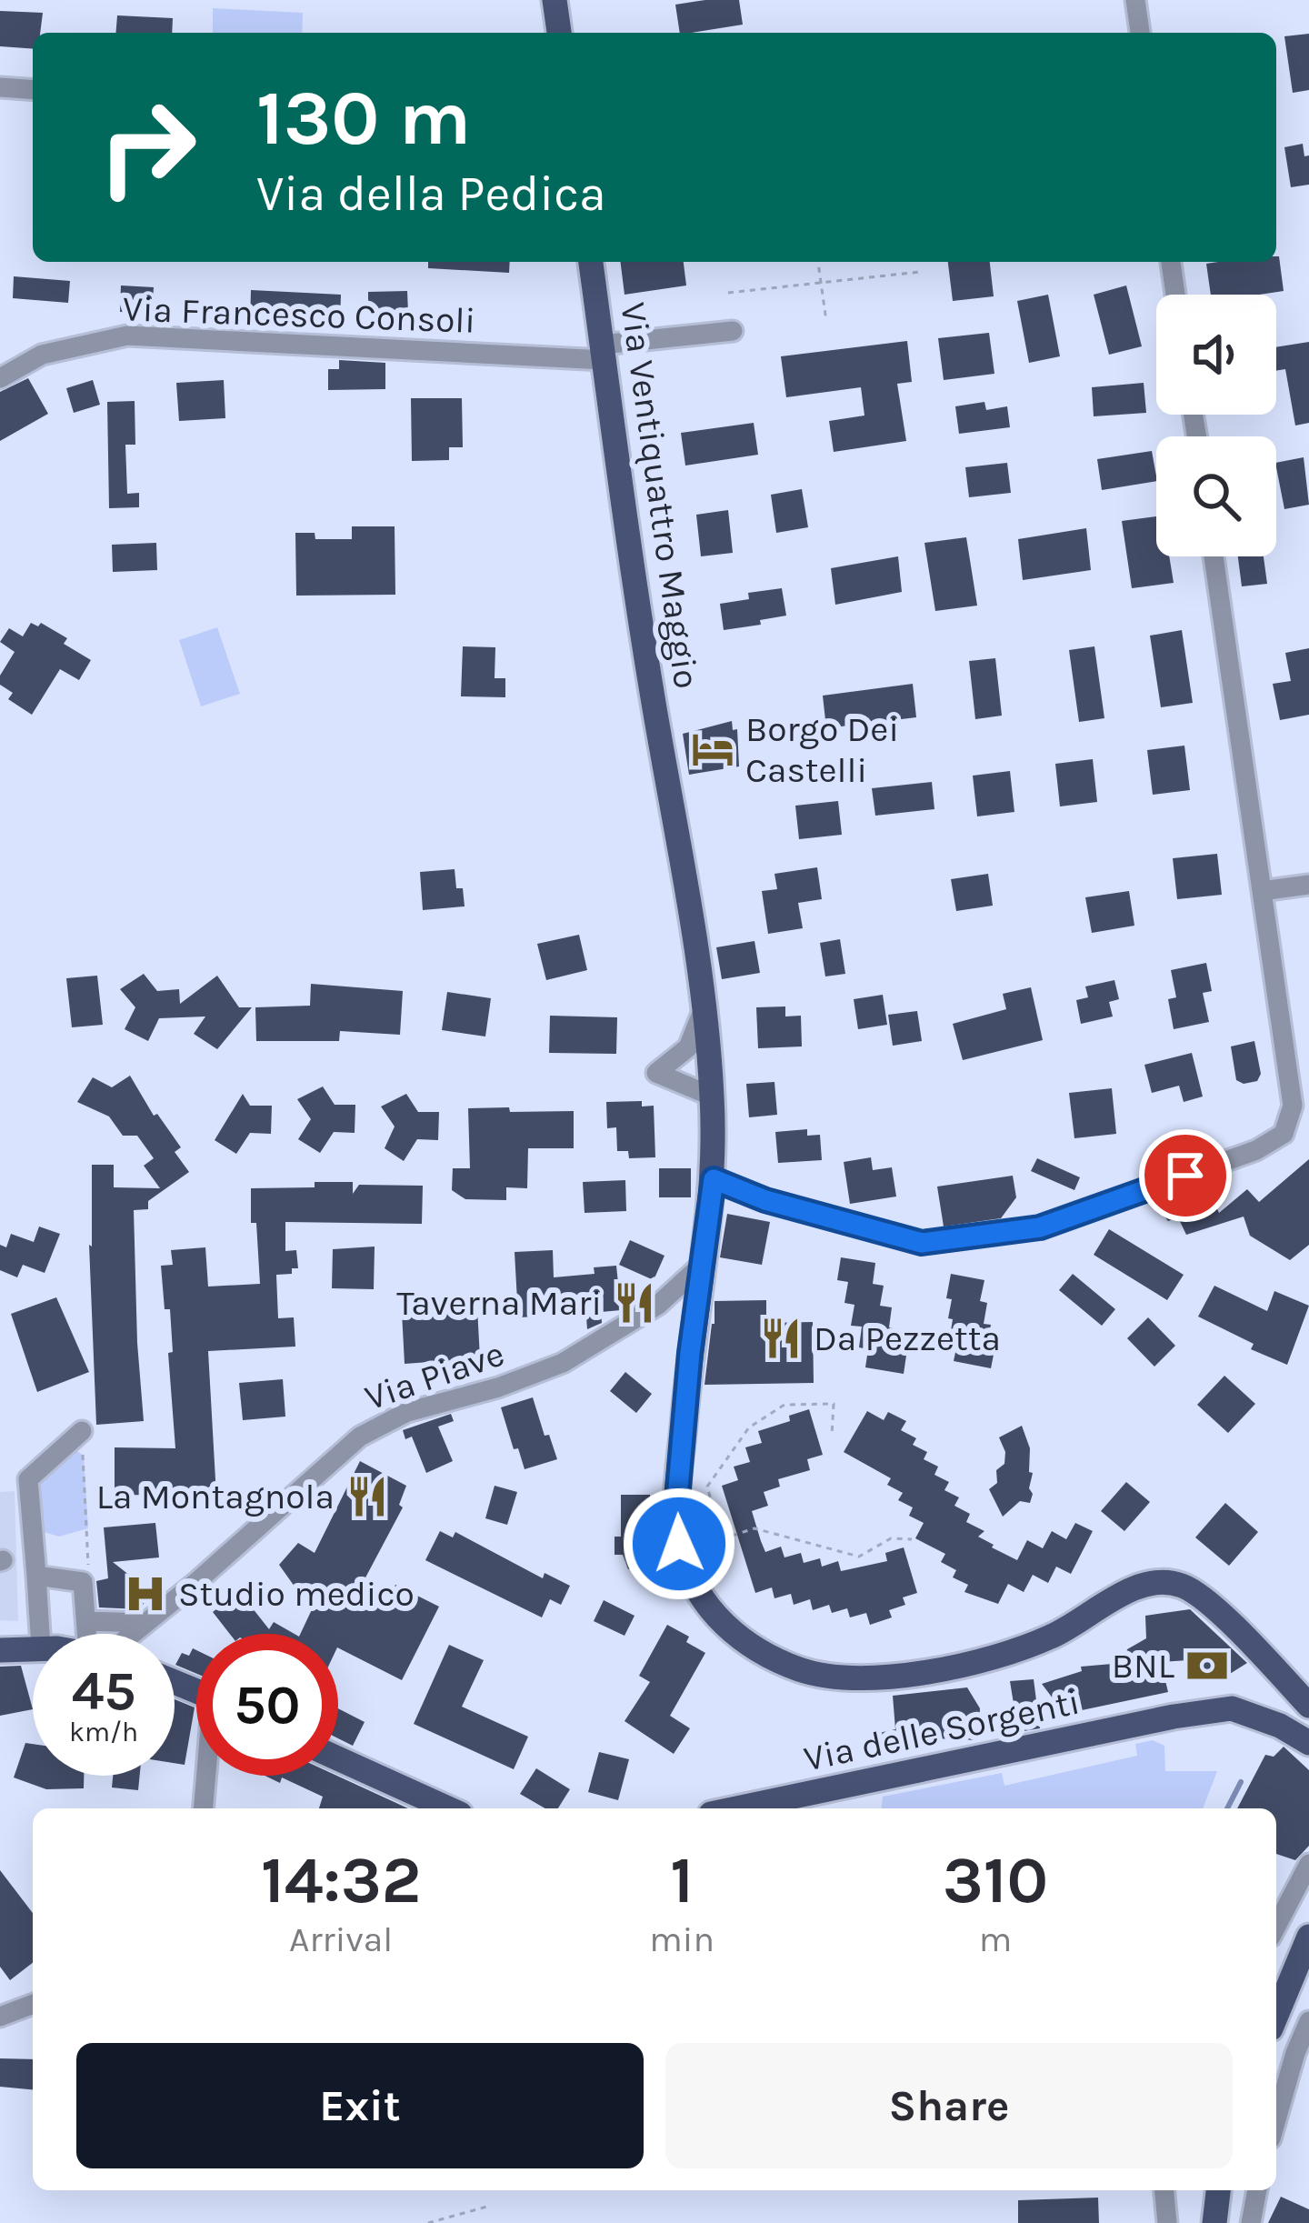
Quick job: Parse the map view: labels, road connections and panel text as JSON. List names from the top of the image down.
{
  "streets": {
    "main road": ["Via Ventiquattro Maggio", "Via delle Sorgenti"],
    "street": ["Via Francesco Consoli", "Via Piave"]
  },
  "crossings": [
    ["Via Francesco Consoli", "Via Ventiquattro Maggio"],
    ["Via Ventiquattro Maggio", "Via Piave"]
  ],
  "places": {
    "hotel": ["Borgo Dei Castelli"],
    "restaurant": ["Taverna Mari", "Da Pezzetta", "La Montagnola"],
    "hospital": ["Studio medico"],
    "bank": ["BNL"]
  },
  "page": {
    "turn": ["130 m", "Via della Pedica"],
    "speed": "45 km/h",
    "limit": "50",
    "eta": [
      "14:32",
      "Arrival",
      "1",
      "min",
      "310",
      "m"
    ],
    "buttons": ["Exit", "Share"]
  }
}
